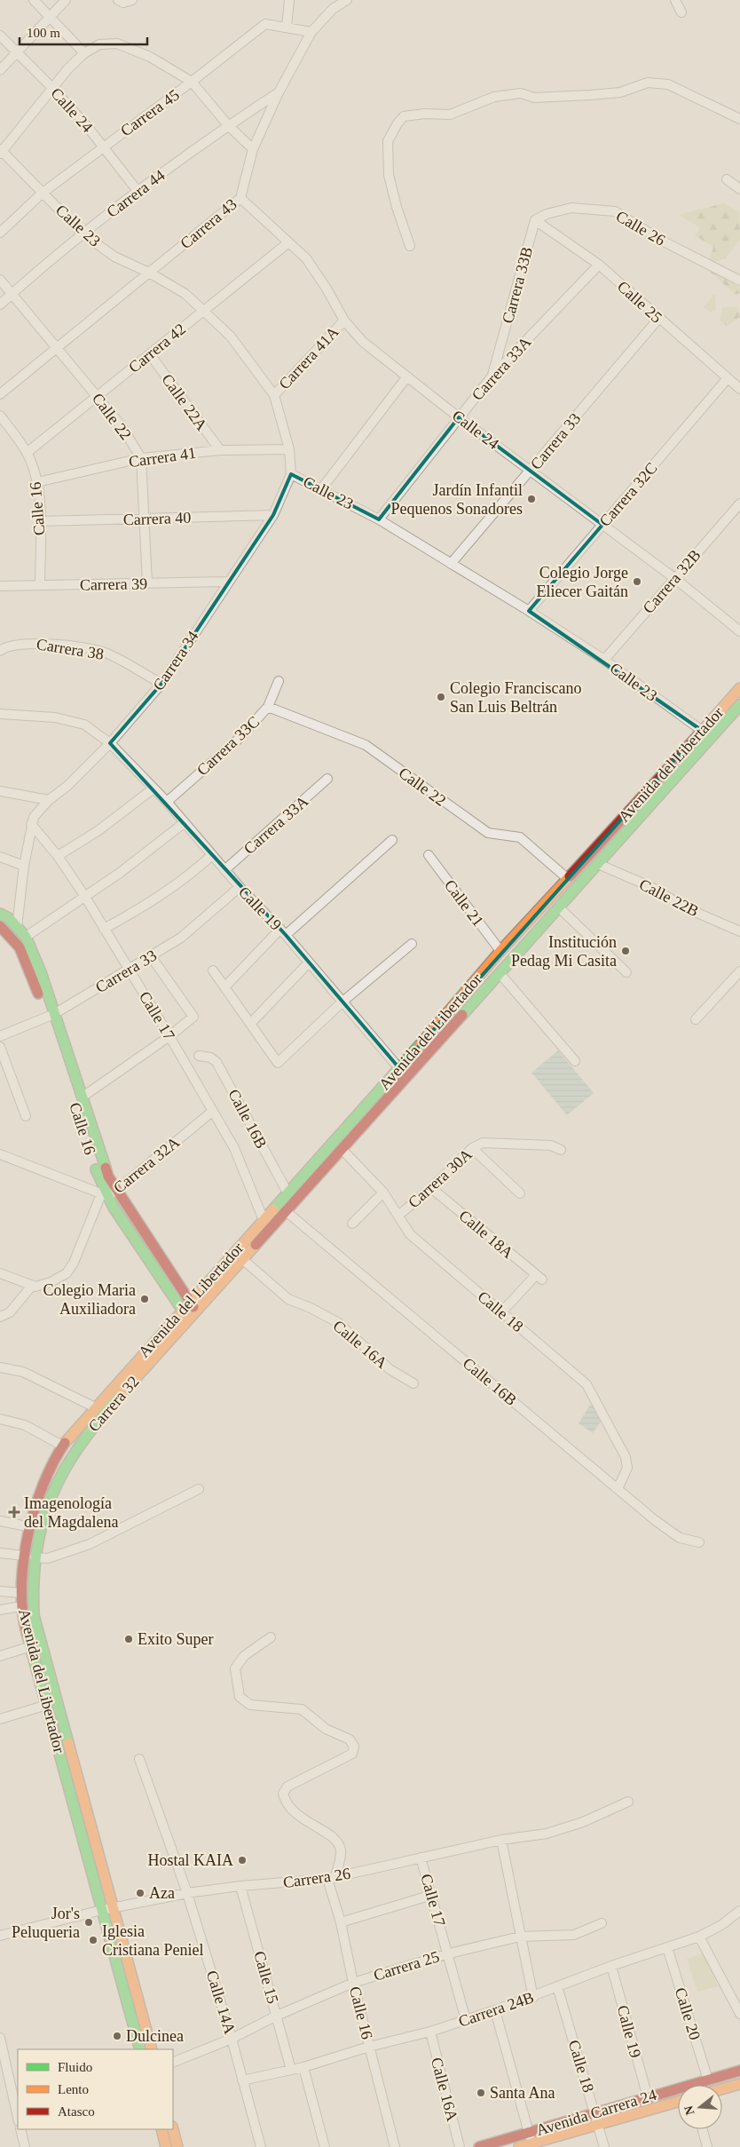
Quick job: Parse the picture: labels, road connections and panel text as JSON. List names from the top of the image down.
{
  "streets": {
    "main road": [
      "Calle 16",
      "Avenida del Libertador",
      "Carrera 32",
      "Avenida Carrera 24"
    ],
    "street": [
      "Calle 24",
      "Carrera 45",
      "Carrera 44",
      "Carrera 43",
      "Calle 23",
      "Calle 26",
      "Carrera 33B",
      "Calle 25",
      "Carrera 42",
      "Carrera 41A",
      "Carrera 33A",
      "Calle 22A",
      "Calle 22",
      "Carrera 33",
      "Carrera 41",
      "Carrera 32C",
      "Carrera 40",
      "Carrera 32B",
      "Carrera 39",
      "Carrera 38",
      "Carrera 34",
      "Carrera 33C",
      "Calle 22B",
      "Calle 21",
      "Calle 19",
      "Calle 17",
      "Calle 16B",
      "Carrera 32A",
      "Carrera 30A",
      "Calle 18A",
      "Calle 18",
      "Calle 16A",
      "Carrera 26",
      "Carrera 25",
      "Calle 15",
      "Calle 14A",
      "Carrera 24B",
      "Calle 20"
    ]
  },
  "crossings": [
    ["Calle 24", "Carrera 45"],
    ["Calle 24", "Carrera 44"],
    ["Calle 24", "Carrera 43"],
    ["Calle 24", "Carrera 42"],
    ["Calle 24", "Carrera 41A"],
    ["Calle 24", "Carrera 33A"],
    ["Calle 24", "Carrera 33"],
    ["Calle 24", "Carrera 32C"],
    ["Calle 24", "Carrera 32B"],
    ["Carrera 45", "Carrera 43"],
    ["Carrera 45", "Calle 23"],
    ["Carrera 44", "Carrera 43"],
    ["Carrera 44", "Calle 23"],
    ["Carrera 44", "Calle 22"],
    ["Carrera 43", "Calle 23"],
    ["Carrera 43", "Calle 22"],
    ["Calle 23", "Carrera 42"],
    ["Calle 23", "Carrera 41A"],
    ["Calle 23", "Carrera 33A"],
    ["Calle 23", "Carrera 33"],
    ["Calle 23", "Carrera 41"],
    ["Calle 23", "Carrera 32C"],
    ["Calle 23", "Carrera 32B"],
    ["Calle 23", "Carrera 34"],
    ["Calle 23", "Avenida del Libertador"],
    ["Calle 26", "Carrera 33B"],
    ["Calle 26", "Calle 25"],
    ["Carrera 33B", "Calle 25"],
    ["Carrera 33B", "Carrera 33A"],
    ["Calle 25", "Carrera 33A"],
    ["Calle 25", "Carrera 33"],
    ["Calle 25", "Carrera 32C"],
    ["Carrera 42", "Calle 22A"],
    ["Carrera 42", "Calle 22"],
    ["Carrera 42", "Calle 16"],
    ["Carrera 33A", "Calle 19"],
    ["Calle 22A", "Carrera 41"],
    ["Calle 22", "Carrera 41"],
    ["Calle 22", "Carrera 40"],
    ["Calle 22", "Carrera 39"],
    ["Calle 22", "Carrera 33C"],
    ["Calle 22", "Avenida del Libertador"],
    ["Carrera 33", "Calle 16"],
    ["Carrera 33", "Calle 19"],
    ["Carrera 33", "Calle 17"],
    ["Carrera 41", "Calle 16"],
    ["Calle 16", "Carrera 40"],
    ["Calle 16", "Carrera 39"],
    ["Calle 16", "Avenida del Libertador"],
    ["Calle 16", "Carrera 32A"],
    ["Calle 16", "Carrera 32"],
    ["Calle 16", "Carrera 26"],
    ["Calle 16", "Carrera 25"],
    ["Calle 16", "Carrera 24B"],
    ["Carrera 40", "Carrera 34"],
    ["Carrera 39", "Carrera 34"],
    ["Carrera 38", "Carrera 34"],
    ["Carrera 34", "Calle 19"],
    ["Carrera 34", "Calle 17"],
    ["Carrera 33C", "Calle 19"],
    ["Avenida del Libertador", "Calle 22B"],
    ["Avenida del Libertador", "Calle 21"],
    ["Avenida del Libertador", "Calle 19"],
    ["Avenida del Libertador", "Calle 17"],
    ["Avenida del Libertador", "Calle 16B"],
    ["Avenida del Libertador", "Calle 18"],
    ["Avenida del Libertador", "Calle 16A"],
    ["Avenida del Libertador", "Carrera 32"],
    ["Avenida del Libertador", "Carrera 26"],
    ["Calle 19", "Carrera 24B"],
    ["Calle 19", "Avenida Carrera 24"],
    ["Calle 17", "Carrera 32A"],
    ["Calle 17", "Carrera 26"],
    ["Calle 17", "Carrera 25"],
    ["Calle 17", "Carrera 24B"],
    ["Calle 16B", "Calle 18"],
    ["Carrera 30A", "Calle 18A"],
    ["Carrera 30A", "Calle 18"],
    ["Calle 18A", "Calle 18"],
    ["Calle 18", "Carrera 24B"],
    ["Calle 18", "Avenida Carrera 24"],
    ["Calle 16A", "Carrera 24B"],
    ["Carrera 26", "Calle 15"],
    ["Carrera 26", "Calle 14A"],
    ["Carrera 25", "Calle 15"],
    ["Carrera 25", "Calle 14A"],
    ["Calle 15", "Carrera 24B"],
    ["Calle 14A", "Carrera 24B"],
    ["Carrera 24B", "Calle 20"],
    ["Calle 20", "Avenida Carrera 24"]
  ],
  "places": {
    "other": [
      "Jardín Infantil Pequenos Sonadores",
      "Colegio Jorge Eliecer Gaitán",
      "Colegio Franciscano San Luis Beltrán",
      "Institución Pedag Mi Casita",
      "Colegio Maria Auxiliadora",
      "Exito Super",
      "Hostal KAIA",
      "Aza",
      "Jor's Peluqueria",
      "Iglesia Cristiana Peniel",
      "Dulcinea",
      "Santa Ana"
    ],
    "health": ["Imagenología del Magdalena"]
  },
  "legend": ["Fluido", "Lento", "Atasco"],
  "scale_bar": "100 m",
  "north": "left"
}
